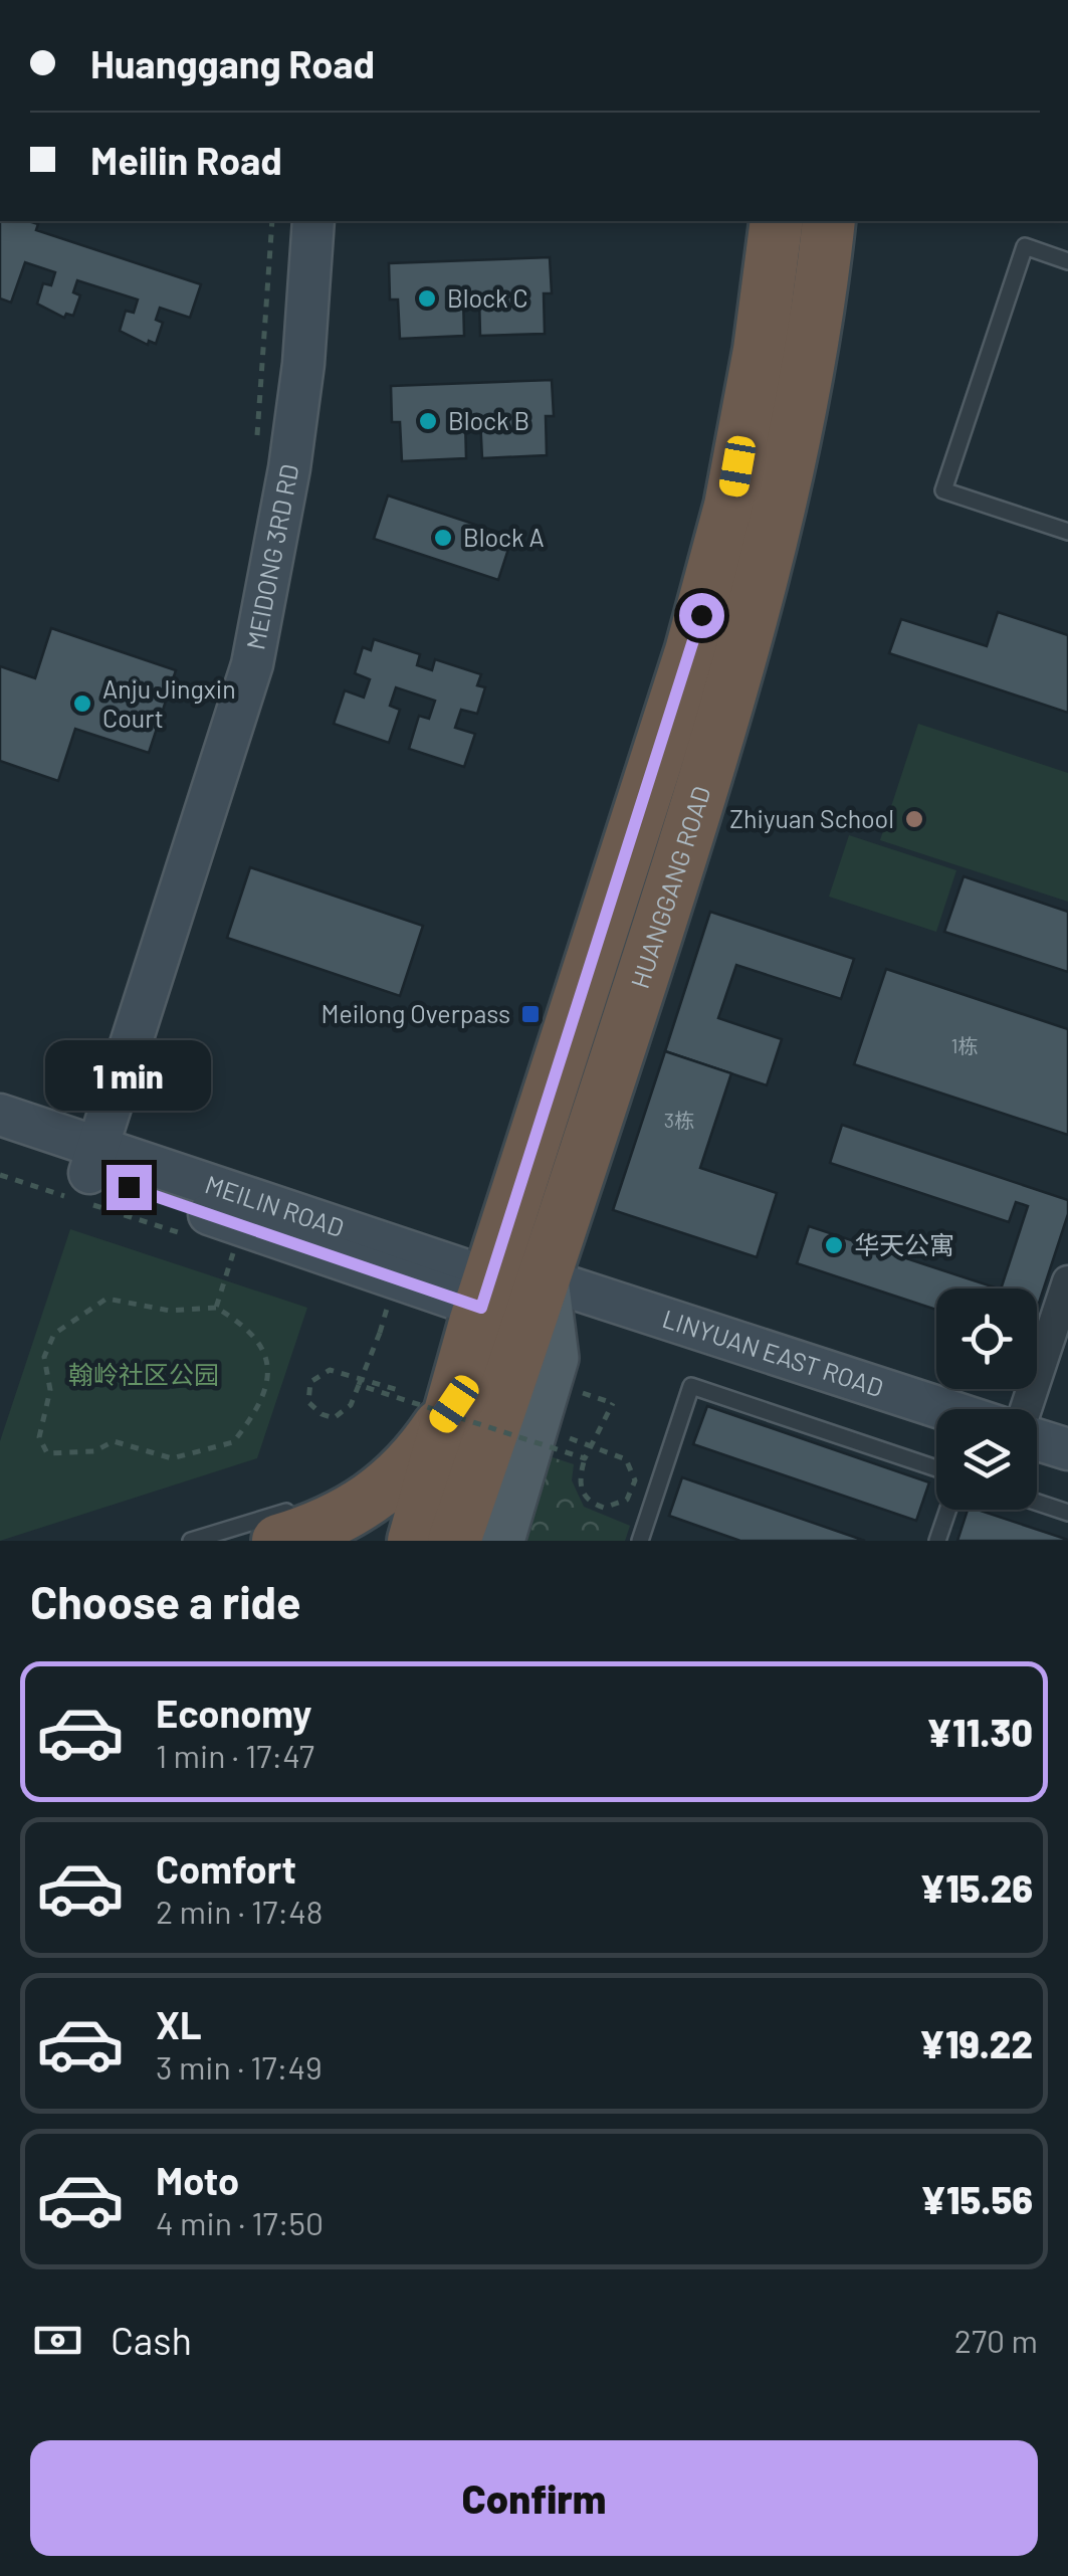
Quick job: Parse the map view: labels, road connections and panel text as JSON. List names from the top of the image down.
{
  "streets": {
    "highway": ["HUANGGANG ROAD"],
    "street": ["MEIDONG 3RD RD", "MEILIN ROAD", "LINYUAN EAST ROAD"]
  },
  "crossings": [
    ["MEIDONG 3RD RD", "MEILIN ROAD"],
    ["HUANGGANG ROAD", "MEILIN ROAD"],
    ["HUANGGANG ROAD", "LINYUAN EAST ROAD"]
  ],
  "parks": ["翰岭社区公园"],
  "places": {
    "other": [
      "Block C",
      "Block B",
      "Block A",
      "Anju Jingxin Court",
      "Zhiyuan School",
      "华天公寓"
    ],
    "transit": ["Meilong Overpass"]
  },
  "house_numbers": ["1栋", "3栋"],
  "page": {
    "banner": ["Huanggang Road", "Meilin Road"],
    "bubble": "1 min",
    "heading": "Choose a ride",
    "list": [
      {
        "name": "Economy",
        "note": "1 min · 17:47",
        "value": "¥11.30"
      },
      {
        "name": "Comfort",
        "note": "2 min · 17:48",
        "value": "¥15.26"
      },
      {
        "name": "XL",
        "note": "3 min · 17:49",
        "value": "¥19.22"
      },
      {
        "name": "Moto",
        "note": "4 min · 17:50",
        "value": "¥15.56"
      }
    ],
    "pay": ["Cash", "270 m"],
    "buttons": "Confirm"
  }
}
